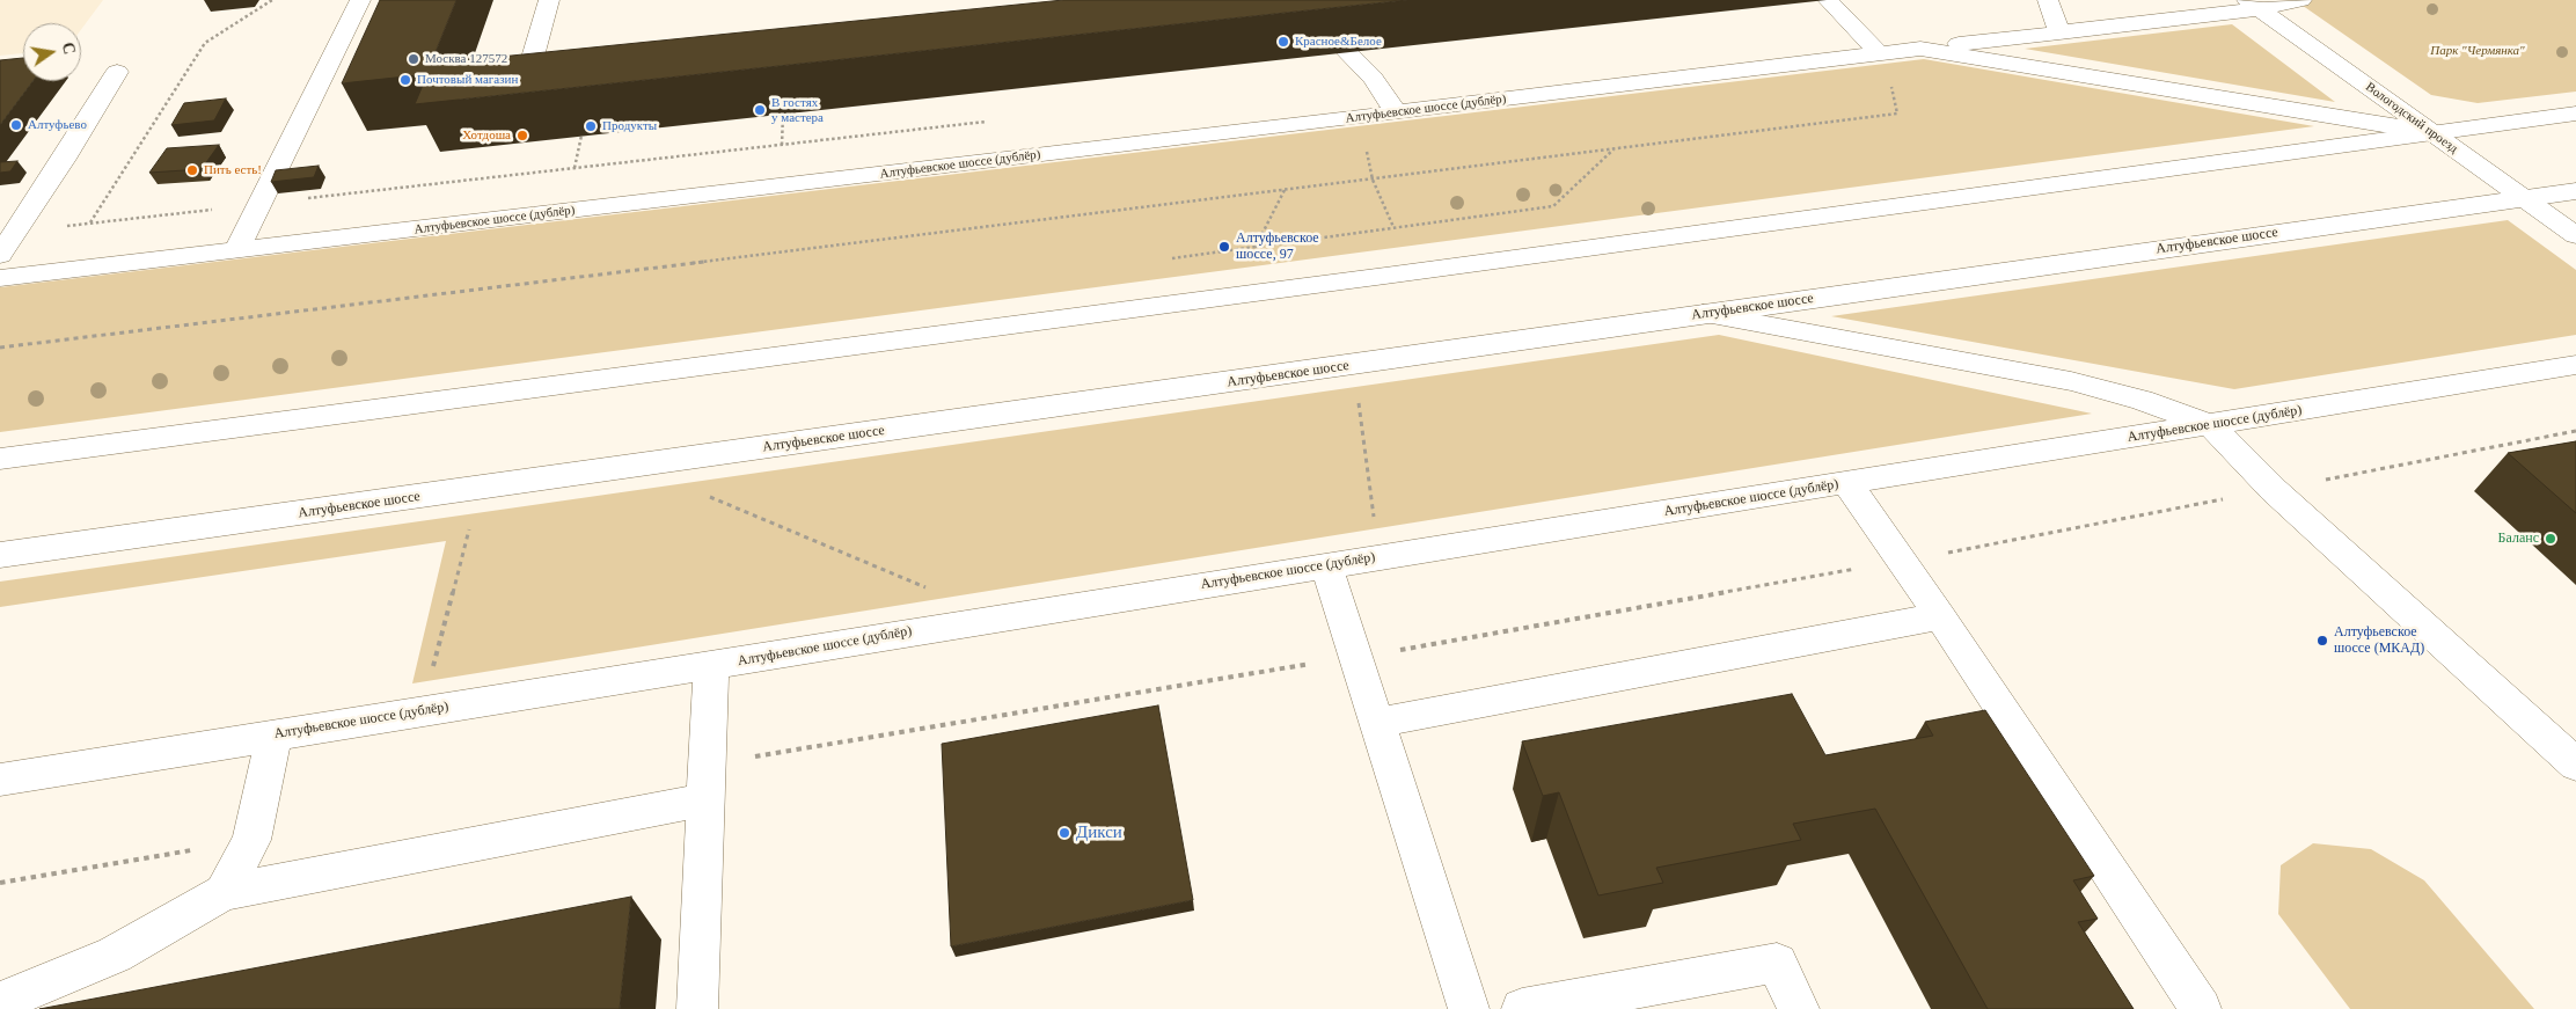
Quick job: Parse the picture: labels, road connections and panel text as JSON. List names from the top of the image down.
{
  "streets": {
    "street": ["Алтуфьевское шоссе (дублёр)", "Вологодский проезд", "Алтуфьевское шоссе"]
  },
  "crossings": [
    ["Алтуфьевское шоссе (дублёр)", "Вологодский проезд"],
    ["Вологодский проезд", "Алтуфьевское шоссе"]
  ],
  "parks": ["Парк \"Чермянка\""],
  "places": [
    "Красное&Белое",
    "Москва 127572",
    "Почтовый магазин",
    "В гостях у мастера",
    "Алтуфьево",
    "Продукты",
    "Хотдоша",
    "Пить есть!",
    "Алтуфьевское шоссе, 97",
    "Баланс",
    "Алтуфьевское шоссе (МКАД)",
    "Дикси"
  ],
  "north": "right"
}
